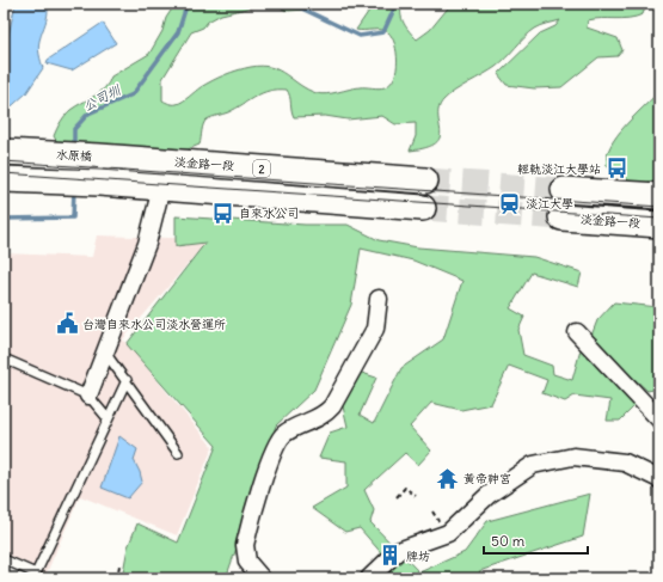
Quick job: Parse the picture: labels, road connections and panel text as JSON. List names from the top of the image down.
{
  "streets": {
    "main road": ["水原橋", "淡金路一段", "2"]
  },
  "crossings": [
    ["水原橋", "淡金路一段"]
  ],
  "water": ["公司圳"],
  "places": {
    "bus stop": ["輕軌淡江大學站", "自來水公司"],
    "station": ["淡江大學"],
    "public building": ["台灣自來水公司淡水營運所"],
    "temple": ["黃帝神宮"],
    "building": ["牌坊"]
  },
  "scale_bar": "50 m"
}
